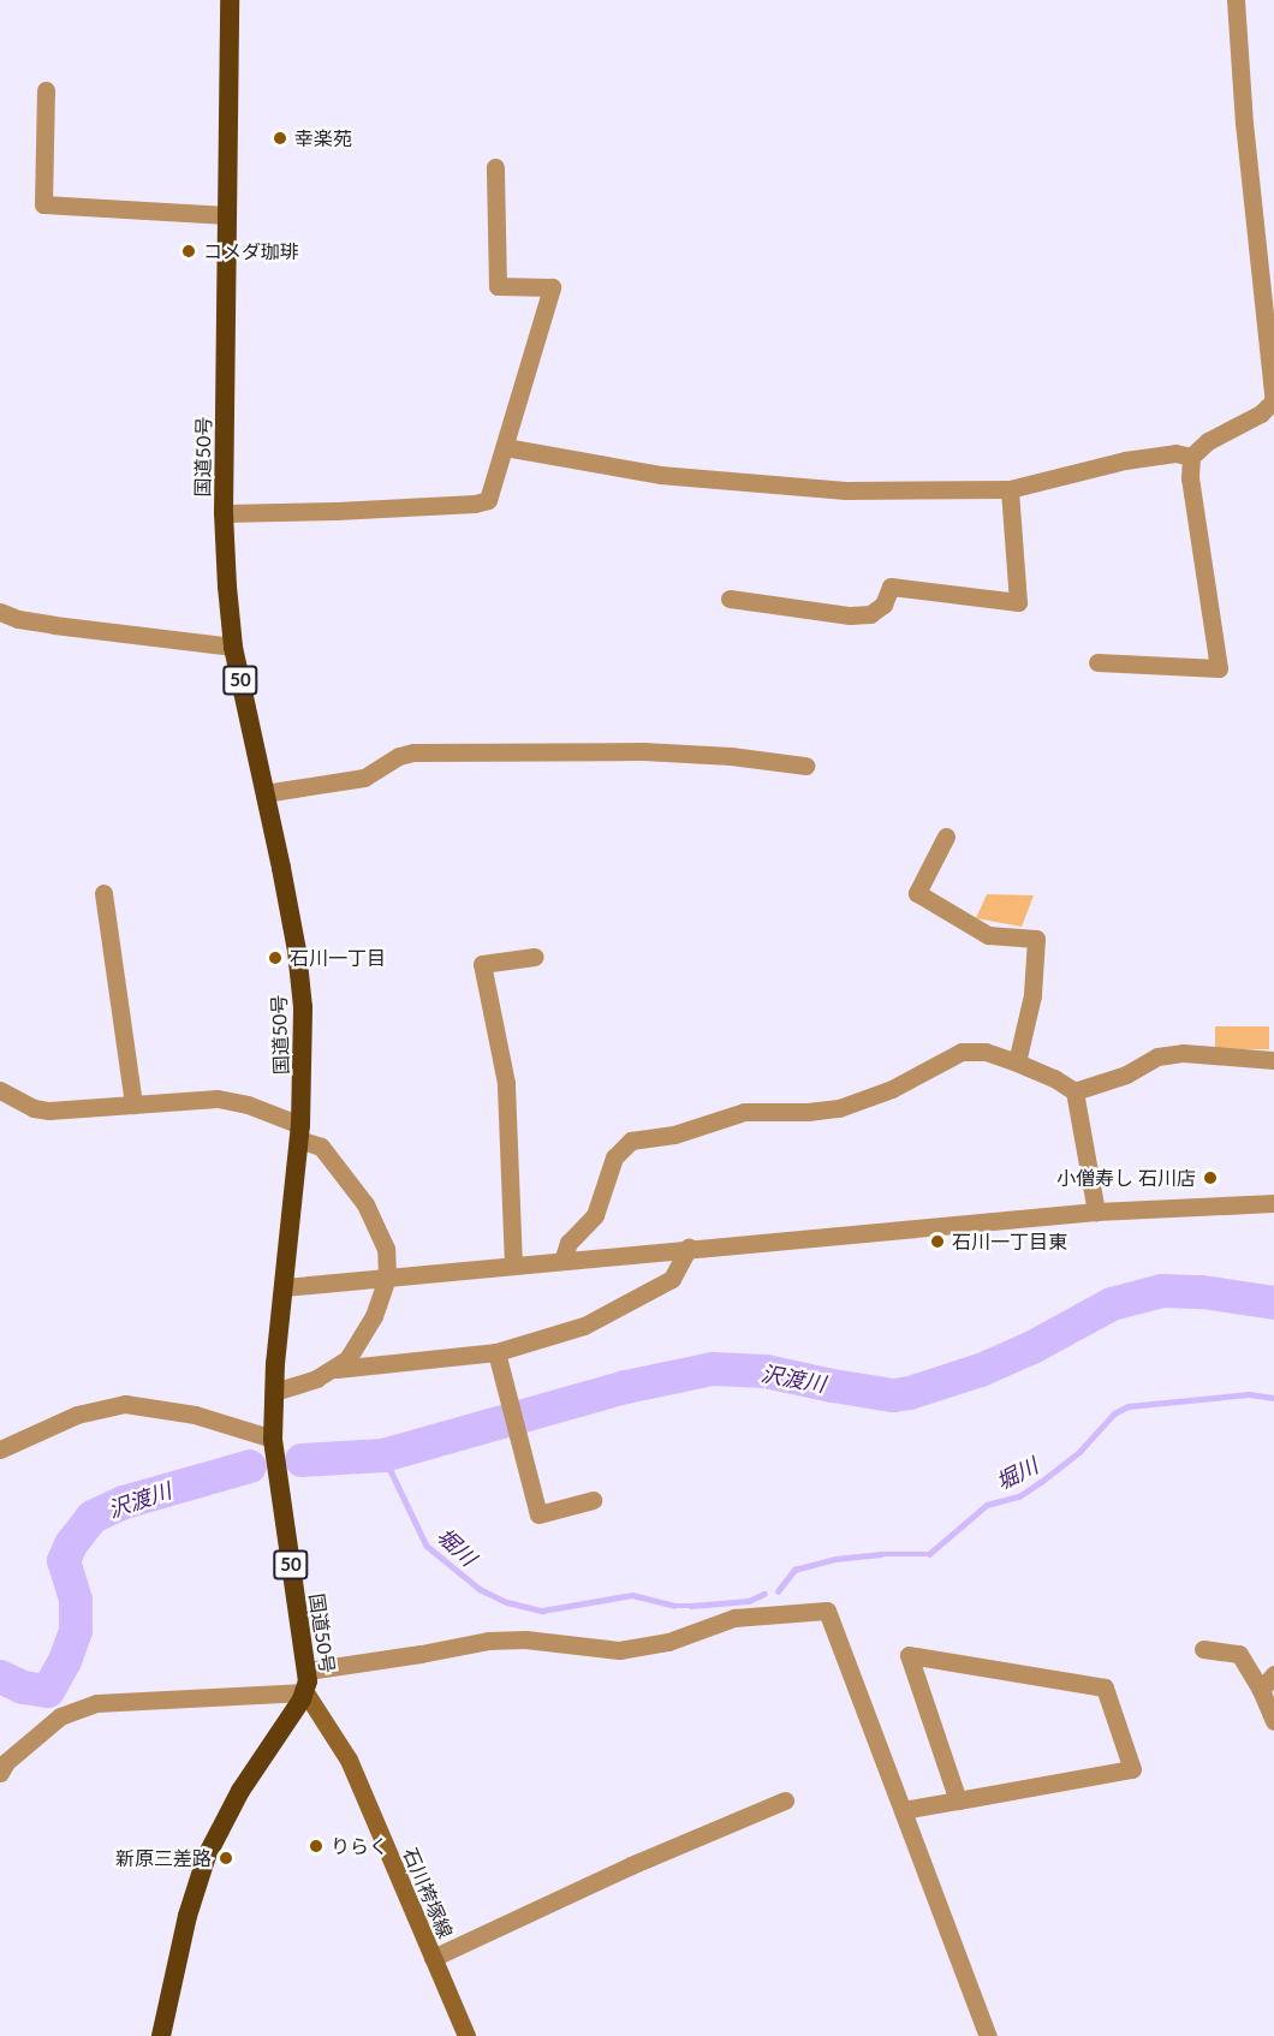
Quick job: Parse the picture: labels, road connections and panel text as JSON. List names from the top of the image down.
{
  "streets": {
    "highway": ["国道50号", "50"],
    "main road": ["石川袴塚線"]
  },
  "crossings": [
    ["国道50号", "石川袴塚線"]
  ],
  "water": ["沢渡川", "堀川"],
  "places": [
    "幸楽苑",
    "コメダ珈琲",
    "石川一丁目",
    "小僧寿し 石川店",
    "石川一丁目東",
    "りらく",
    "新原三差路"
  ]
}
